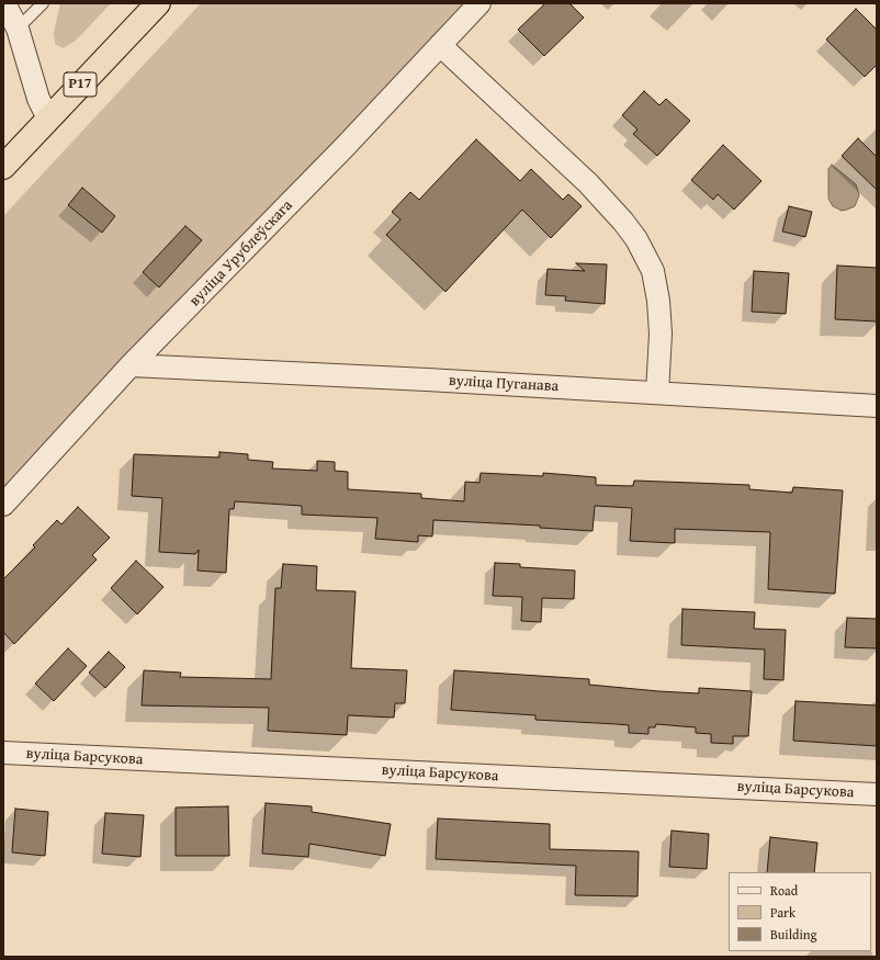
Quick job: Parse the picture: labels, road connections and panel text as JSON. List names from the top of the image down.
{
  "streets": {
    "highway": ["Р17"],
    "street": ["вуліца Урублеўскага", "вуліца Пуганава", "вуліца Барсукова"]
  },
  "crossings": [
    ["вуліца Урублеўскага", "вуліца Пуганава"]
  ],
  "legend": ["Road", "Park", "Building"]
}
